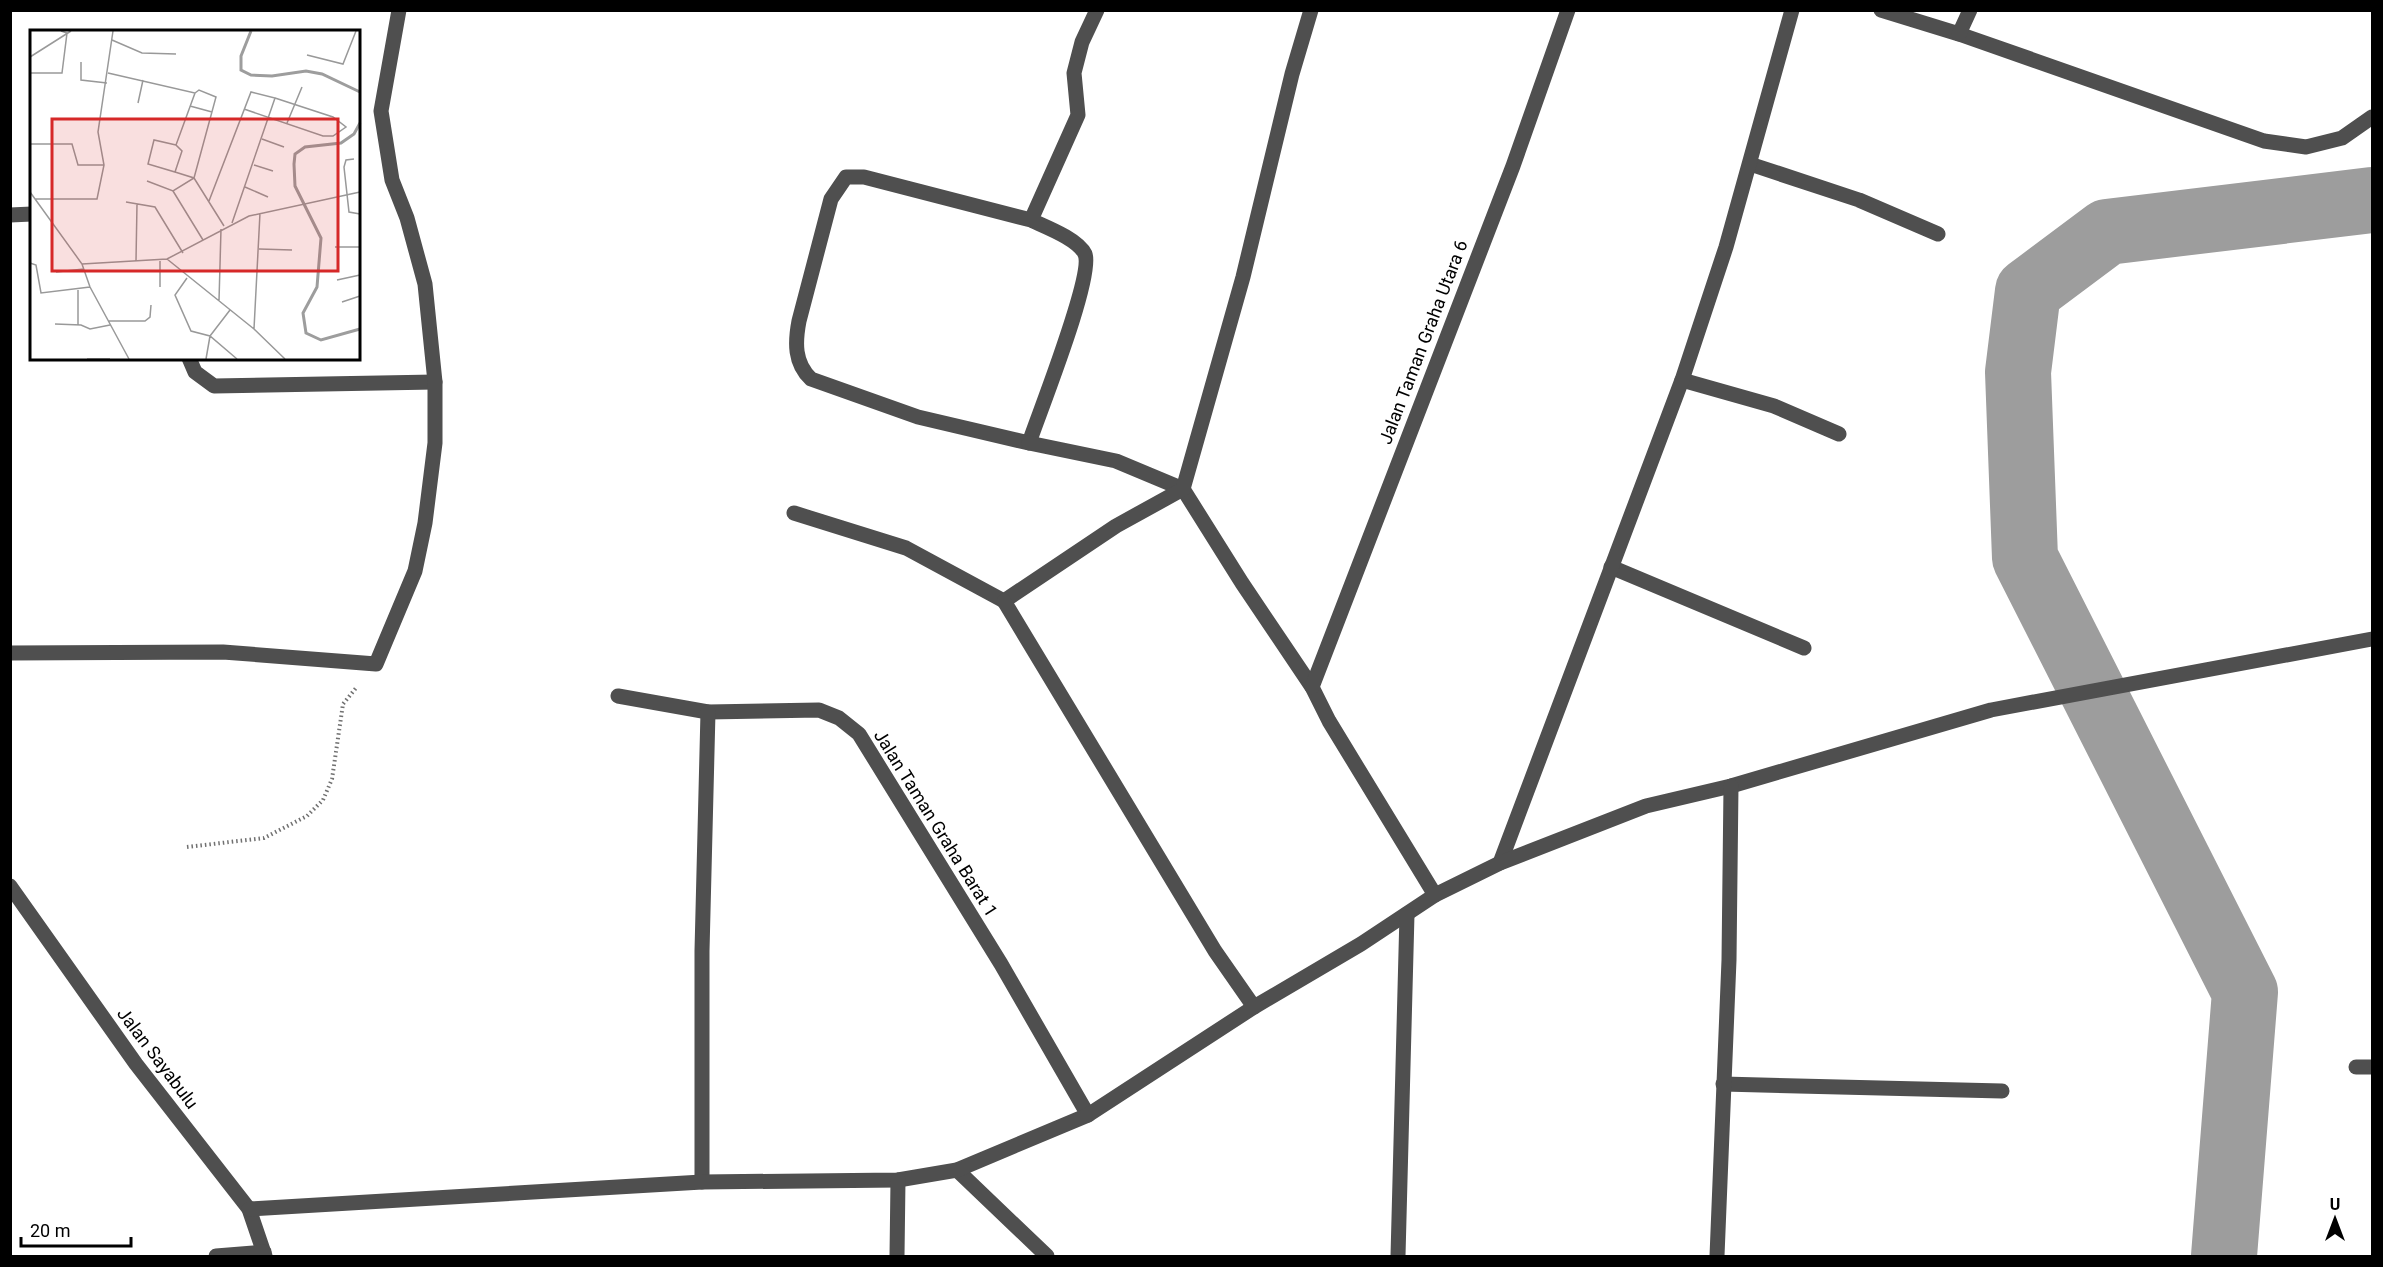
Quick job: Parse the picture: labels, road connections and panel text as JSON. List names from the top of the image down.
{
  "streets": {
    "street": ["Jalan Taman Graha Utara 6", "Jalan Taman Graha Barat 1", "Jalan Sayabulu"]
  },
  "scale_bar": "20 m",
  "north": "top"
}
